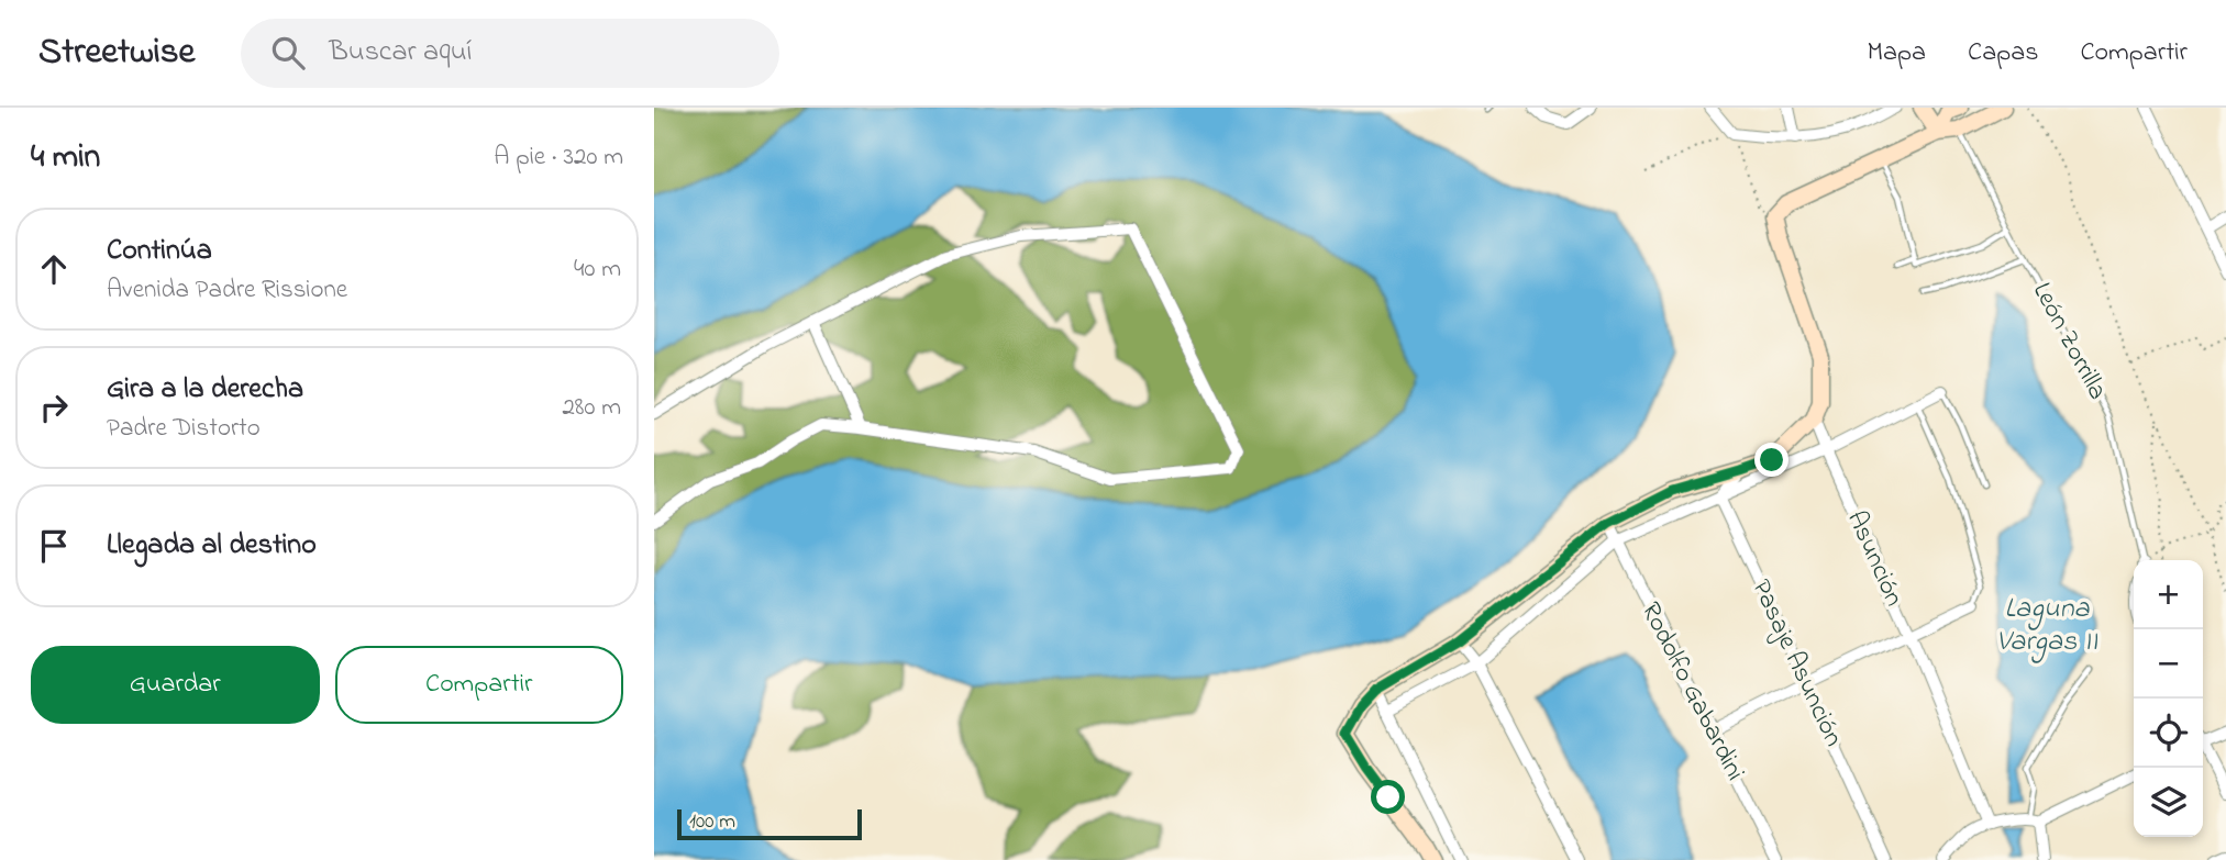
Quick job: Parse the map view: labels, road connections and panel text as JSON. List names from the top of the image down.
{
  "streets": {
    "street": ["Asunción", "Pasaje Asunción", "Rodolfo Gabardini"],
    "lane": ["León Zorrilla"]
  },
  "water": ["Laguna Vargas II"],
  "scale_bar": "100 m",
  "page": {
    "header": "Streetwise",
    "search": "Buscar aquí",
    "nav": ["Mapa", "Capas", "Compartir"],
    "heading": ["4 min", "A pie · 320 m"],
    "list": [
      ["Continúa", "Avenida Padre Rissione", "40 m"],
      ["Gira a la derecha", "Padre Distorto", "280 m"],
      "Llegada al destino"
    ],
    "map_buttons": ["+", "−"],
    "buttons": ["Guardar", "Compartir"],
    "scale": "100 m"
  }
}
